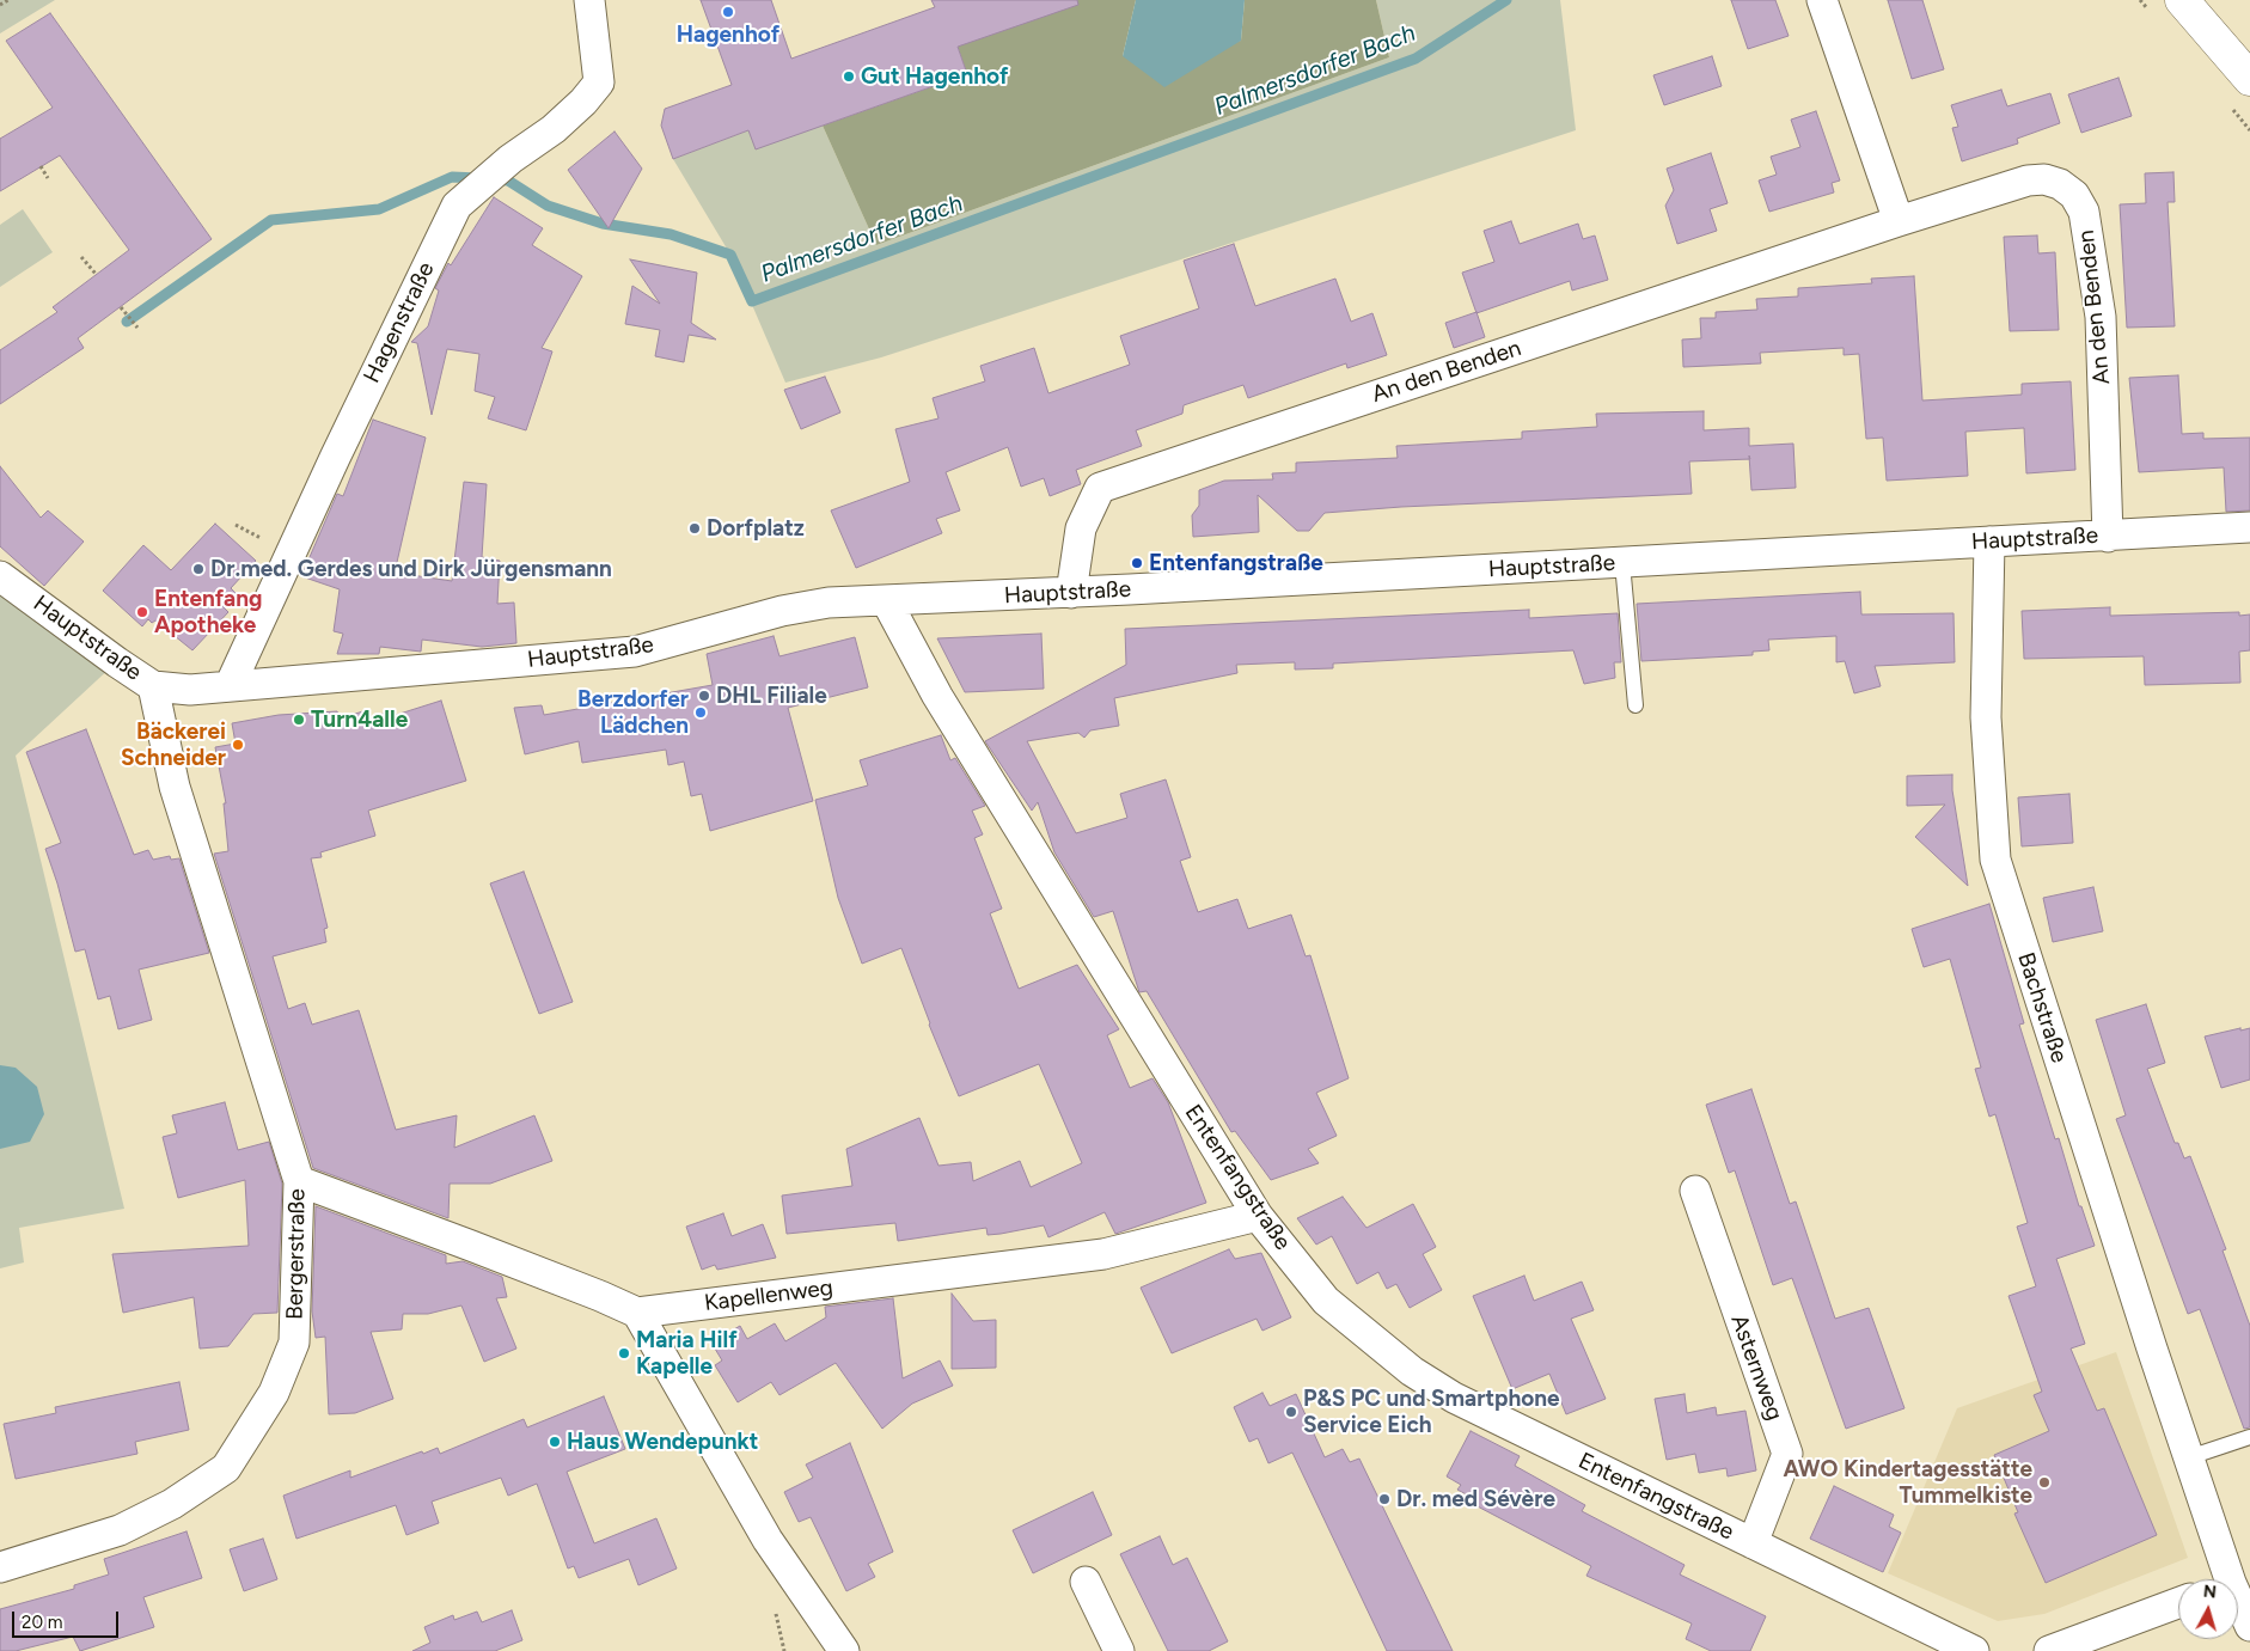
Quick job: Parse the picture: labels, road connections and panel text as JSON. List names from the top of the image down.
{
  "streets": {
    "street": [
      "An den Benden",
      "Hagenstraße",
      "Hauptstraße",
      "Bachstraße",
      "Entenfangstraße",
      "Bergerstraße",
      "Kapellenweg",
      "Asternweg"
    ]
  },
  "crossings": [
    ["An den Benden", "Hauptstraße"],
    ["Hagenstraße", "Hauptstraße"],
    ["Hauptstraße", "Bachstraße"],
    ["Hauptstraße", "Entenfangstraße"],
    ["Hauptstraße", "Bergerstraße"],
    ["Entenfangstraße", "Kapellenweg"],
    ["Entenfangstraße", "Asternweg"]
  ],
  "water": ["Palmersdorfer Bach"],
  "places": [
    "Hagenhof",
    "Gut Hagenhof",
    "Dorfplatz",
    "Entenfangstraße",
    "Dr.med. Gerdes und Dirk Jürgensmann",
    "Entenfang Apotheke",
    "DHL Filiale",
    "Berzdorfer Lädchen",
    "Turn4alle",
    "Bäckerei Schneider",
    "Maria Hilf Kapelle",
    "P&S PC und Smartphone Service Eich",
    "Haus Wendepunkt",
    "AWO Kindertagesstätte Tummelkiste",
    "Dr. med Sévère"
  ],
  "scale_bar": "20 m",
  "north": "top"
}
